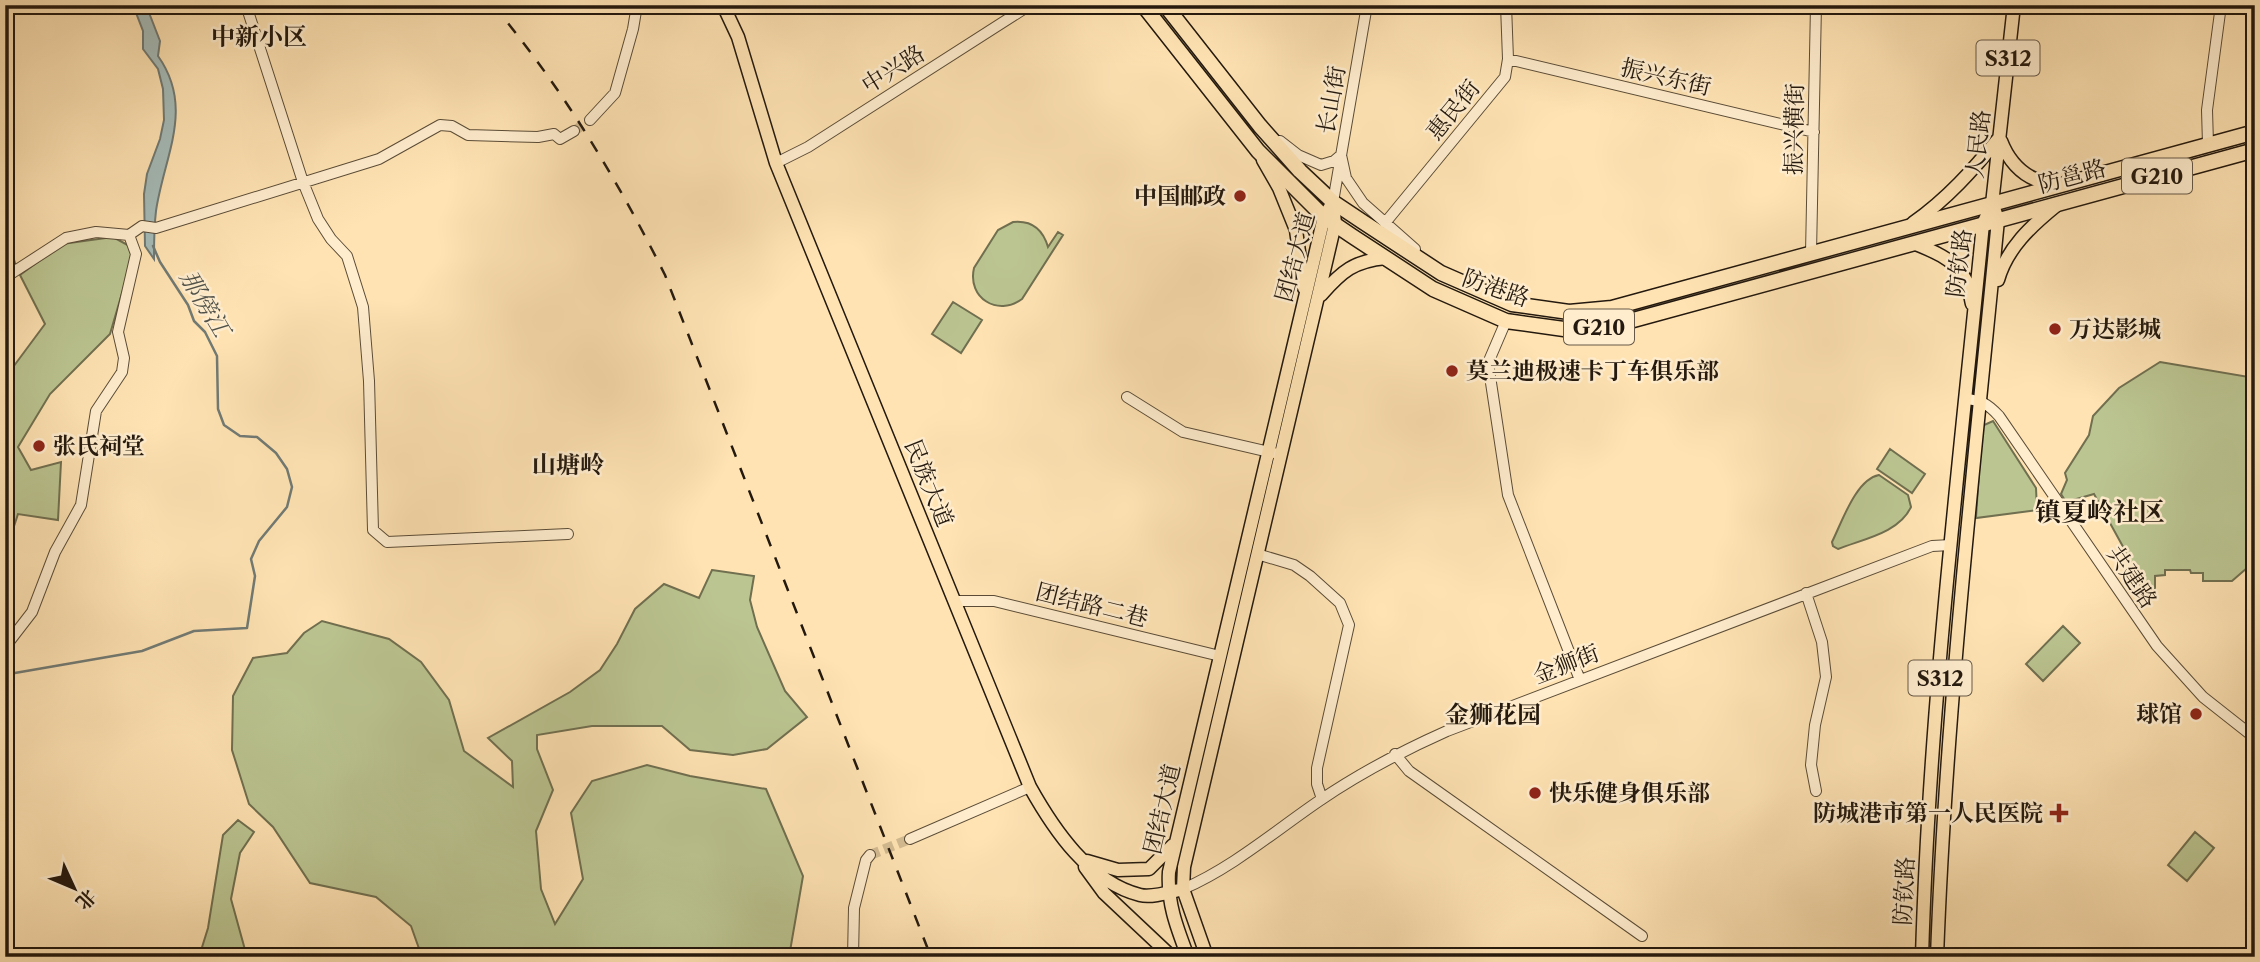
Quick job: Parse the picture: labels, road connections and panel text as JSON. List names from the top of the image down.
{
  "streets": {
    "highway": ["防邕路", "G210", "防港路"],
    "main road": [
      "S312",
      "人民路",
      "团结大道",
      "防钦路",
      "民族大道"
    ],
    "street": [
      "中兴路",
      "振兴东街",
      "长山街",
      "惠民街",
      "振兴横街",
      "共建路",
      "团结路二巷",
      "金狮街"
    ]
  },
  "crossings": [
    ["中兴路", "民族大道"],
    ["振兴东街", "惠民街"],
    ["振兴东街", "振兴横街"],
    ["长山街", "团结大道"],
    ["长山街", "防港路"],
    ["振兴横街", "防港路"],
    ["人民路", "防邕路"],
    ["人民路", "防钦路"],
    ["人民路", "防港路"],
    ["防邕路", "防钦路"],
    ["防邕路", "防港路"],
    ["团结大道", "防港路"],
    ["团结大道", "民族大道"],
    ["团结大道", "团结路二巷"],
    ["团结大道", "金狮街"],
    ["防钦路", "防港路"],
    ["防钦路", "共建路"],
    ["防钦路", "金狮街"],
    ["民族大道", "团结路二巷"],
    ["民族大道", "金狮街"]
  ],
  "districts": [
    "中新小区",
    "山塘岭",
    "镇夏岭社区",
    "金狮花园"
  ],
  "water": ["那傍江"],
  "places": {
    "other": [
      "中国邮政",
      "万达影城",
      "莫兰迪极速卡丁车俱乐部",
      "张氏祠堂",
      "球馆",
      "快乐健身俱乐部"
    ],
    "health": ["防城港市第一人民医院"]
  },
  "north": "bottom right"
}
